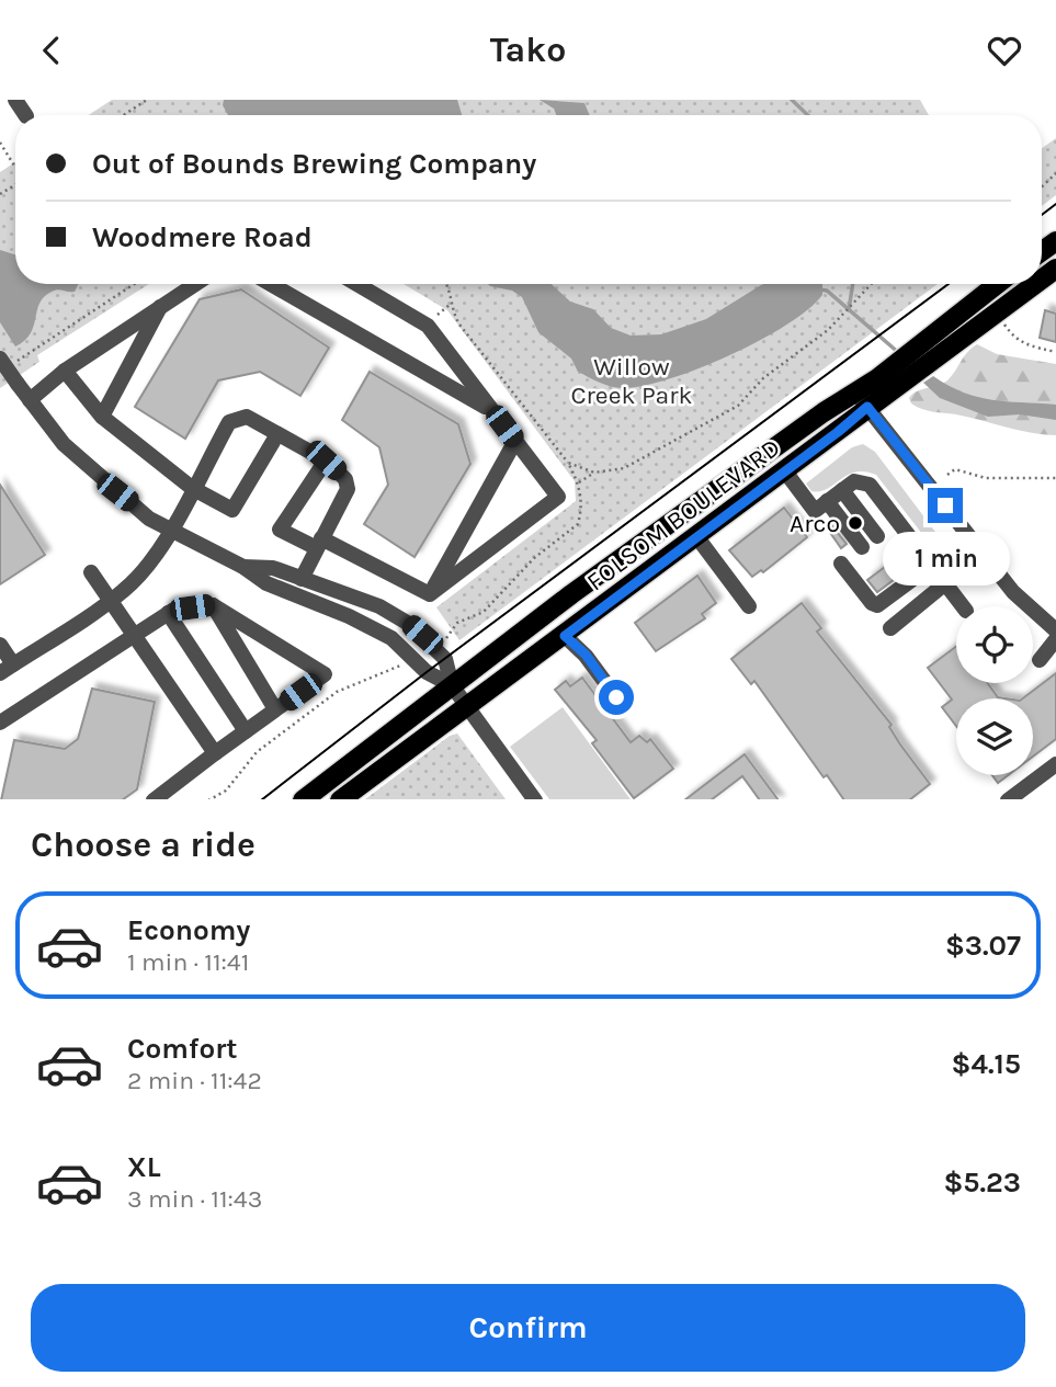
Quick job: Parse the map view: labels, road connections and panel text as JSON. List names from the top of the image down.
{
  "streets": {
    "main road": ["FOLSOM BOULEVARD"]
  },
  "parks": ["Willow Creek Park"],
  "places": ["Arco"],
  "page": {
    "header": "Tako",
    "banner": ["Out of Bounds Brewing Company", "Woodmere Road"],
    "bubble": "1 min",
    "heading": "Choose a ride",
    "list": [
      {
        "name": "Economy",
        "note": "1 min · 11:41",
        "value": "$3.07"
      },
      {
        "name": "Comfort",
        "note": "2 min · 11:42",
        "value": "$4.15"
      },
      {
        "name": "XL",
        "note": "3 min · 11:43",
        "value": "$5.23"
      }
    ],
    "buttons": "Confirm"
  }
}
